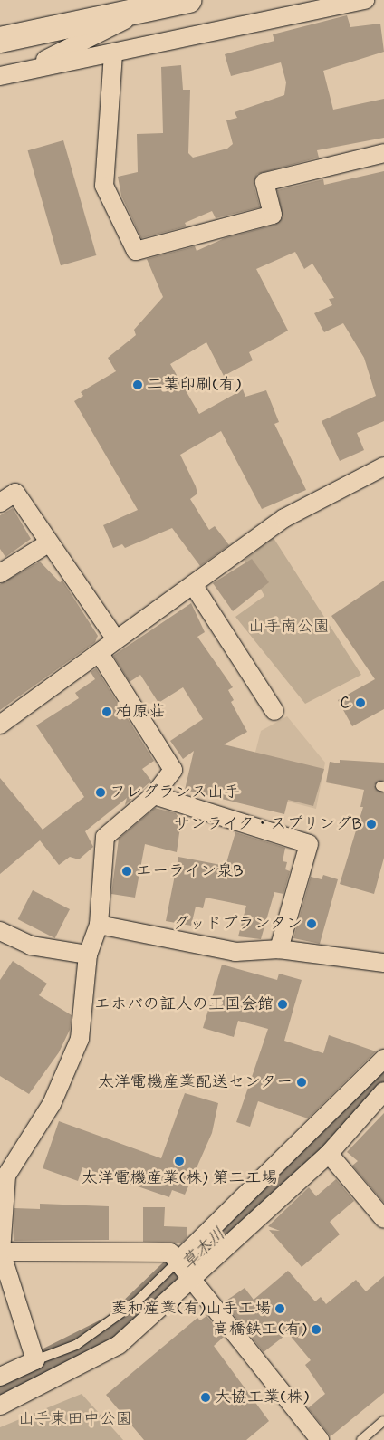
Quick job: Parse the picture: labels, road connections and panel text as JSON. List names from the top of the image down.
{
  "water": ["草木川"],
  "parks": ["山手南公園", "山手東田中公園"],
  "places": [
    "二葉印刷(有)",
    "C",
    "柏原荘",
    "フレグランス山手",
    "サンライク・スプリングB",
    "エーライン泉B",
    "グッドプランタン",
    "エホバの証人の王国会館",
    "太洋電機産業配送センター",
    "太洋電機産業(株) 第二工場",
    "菱和産業(有)山手工場",
    "高橋鉄工(有)",
    "大協工業(株)"
  ]
}
